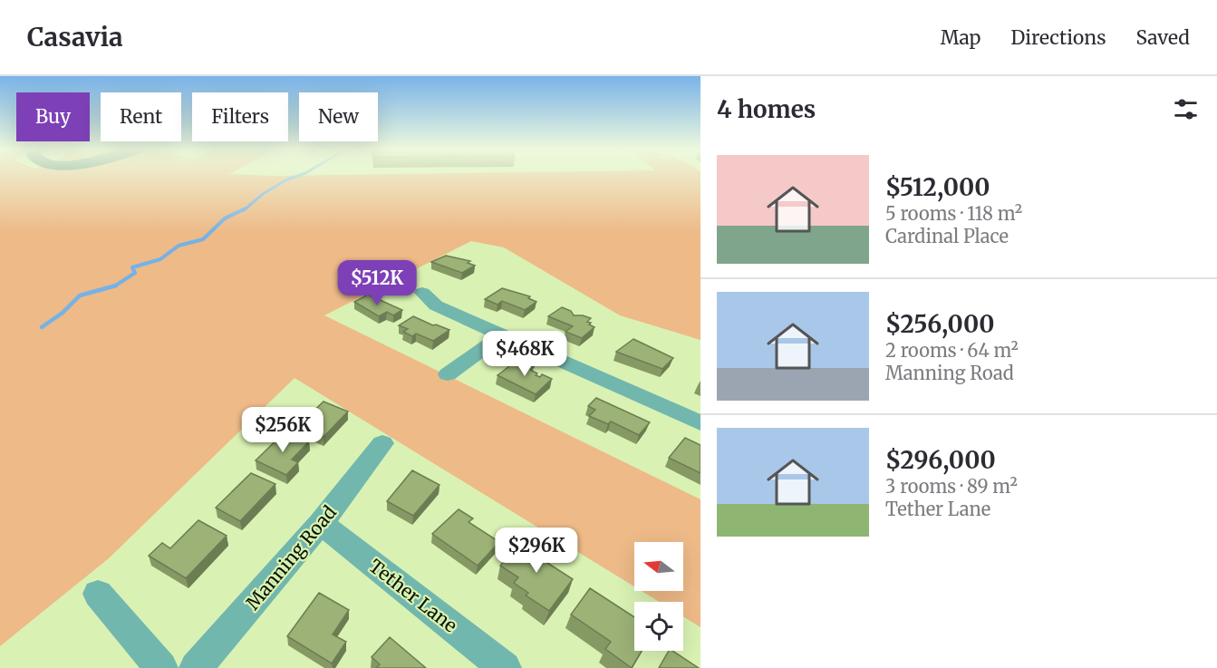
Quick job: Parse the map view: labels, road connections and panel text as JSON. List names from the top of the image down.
{
  "streets": {
    "street": ["Manning Road", "Tether Lane"]
  },
  "crossings": [
    ["Manning Road", "Tether Lane"]
  ],
  "north": "left",
  "page": {
    "header": "Casavia",
    "nav": ["Map", "Directions", "Saved"],
    "heading": "4 homes",
    "chip": [
      "Buy",
      "Rent",
      "Filters",
      "New"
    ],
    "list": [
      {
        "name": "$512,000",
        "note": "5 rooms · 118 m² · Cardinal Place"
      },
      {
        "name": "$256,000",
        "note": "2 rooms · 64 m² · Manning Road"
      },
      {
        "name": "$296,000",
        "note": "3 rooms · 89 m² · Tether Lane"
      }
    ],
    "price": [
      "$512K",
      "$468K",
      "$256K",
      "$296K"
    ]
  }
}
